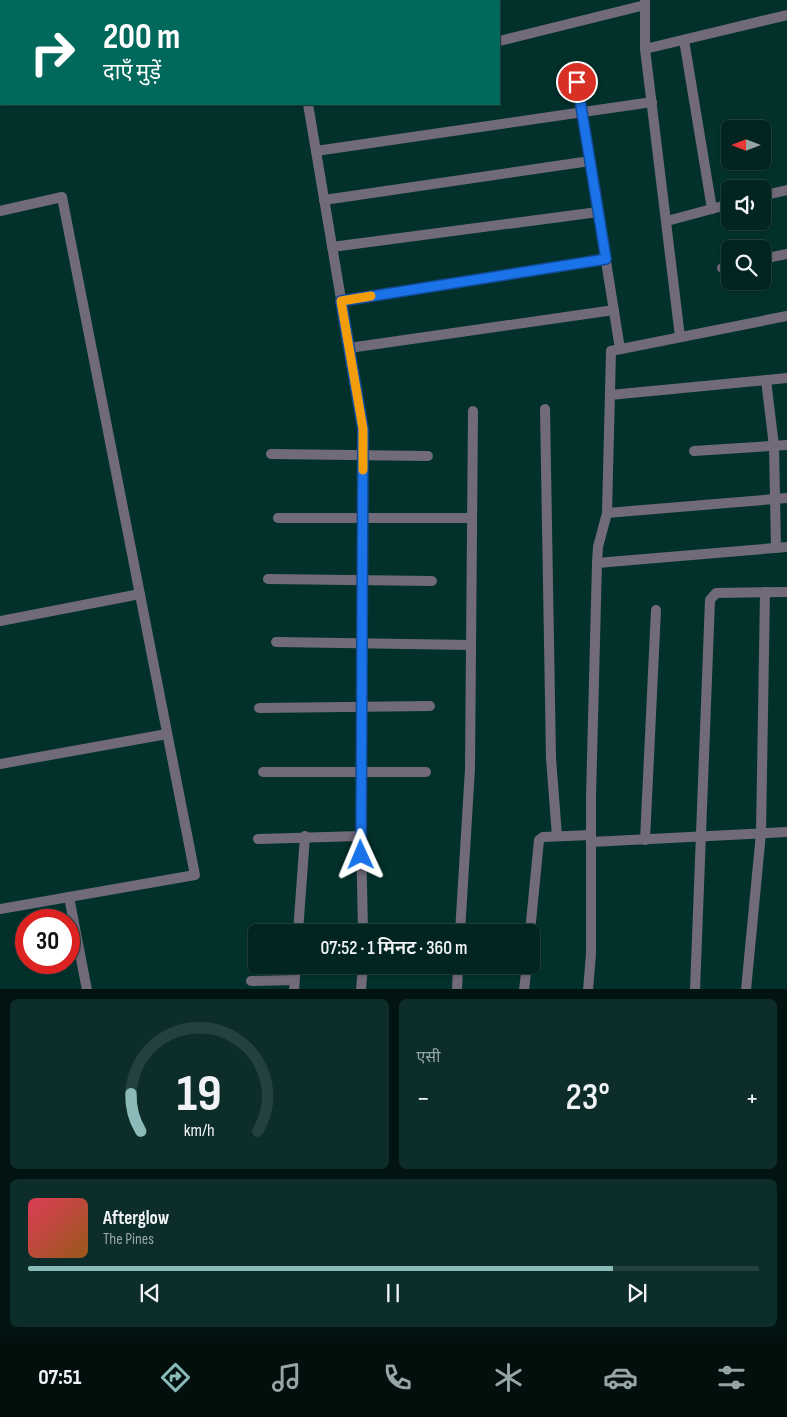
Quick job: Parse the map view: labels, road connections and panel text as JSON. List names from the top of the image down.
{
  "north": "left",
  "page": {
    "turn": ["200 m", "दाएँ मुड़ें"],
    "limit": "30",
    "trip": "07:52 · 1 मिनट · 360 m",
    "tile": "एसी",
    "heat": ["−", "23°", "+"],
    "song": ["Afterglow", "The Pines"],
    "tabs": "07:51",
    "gauge": ["19", "km/h"]
  }
}
